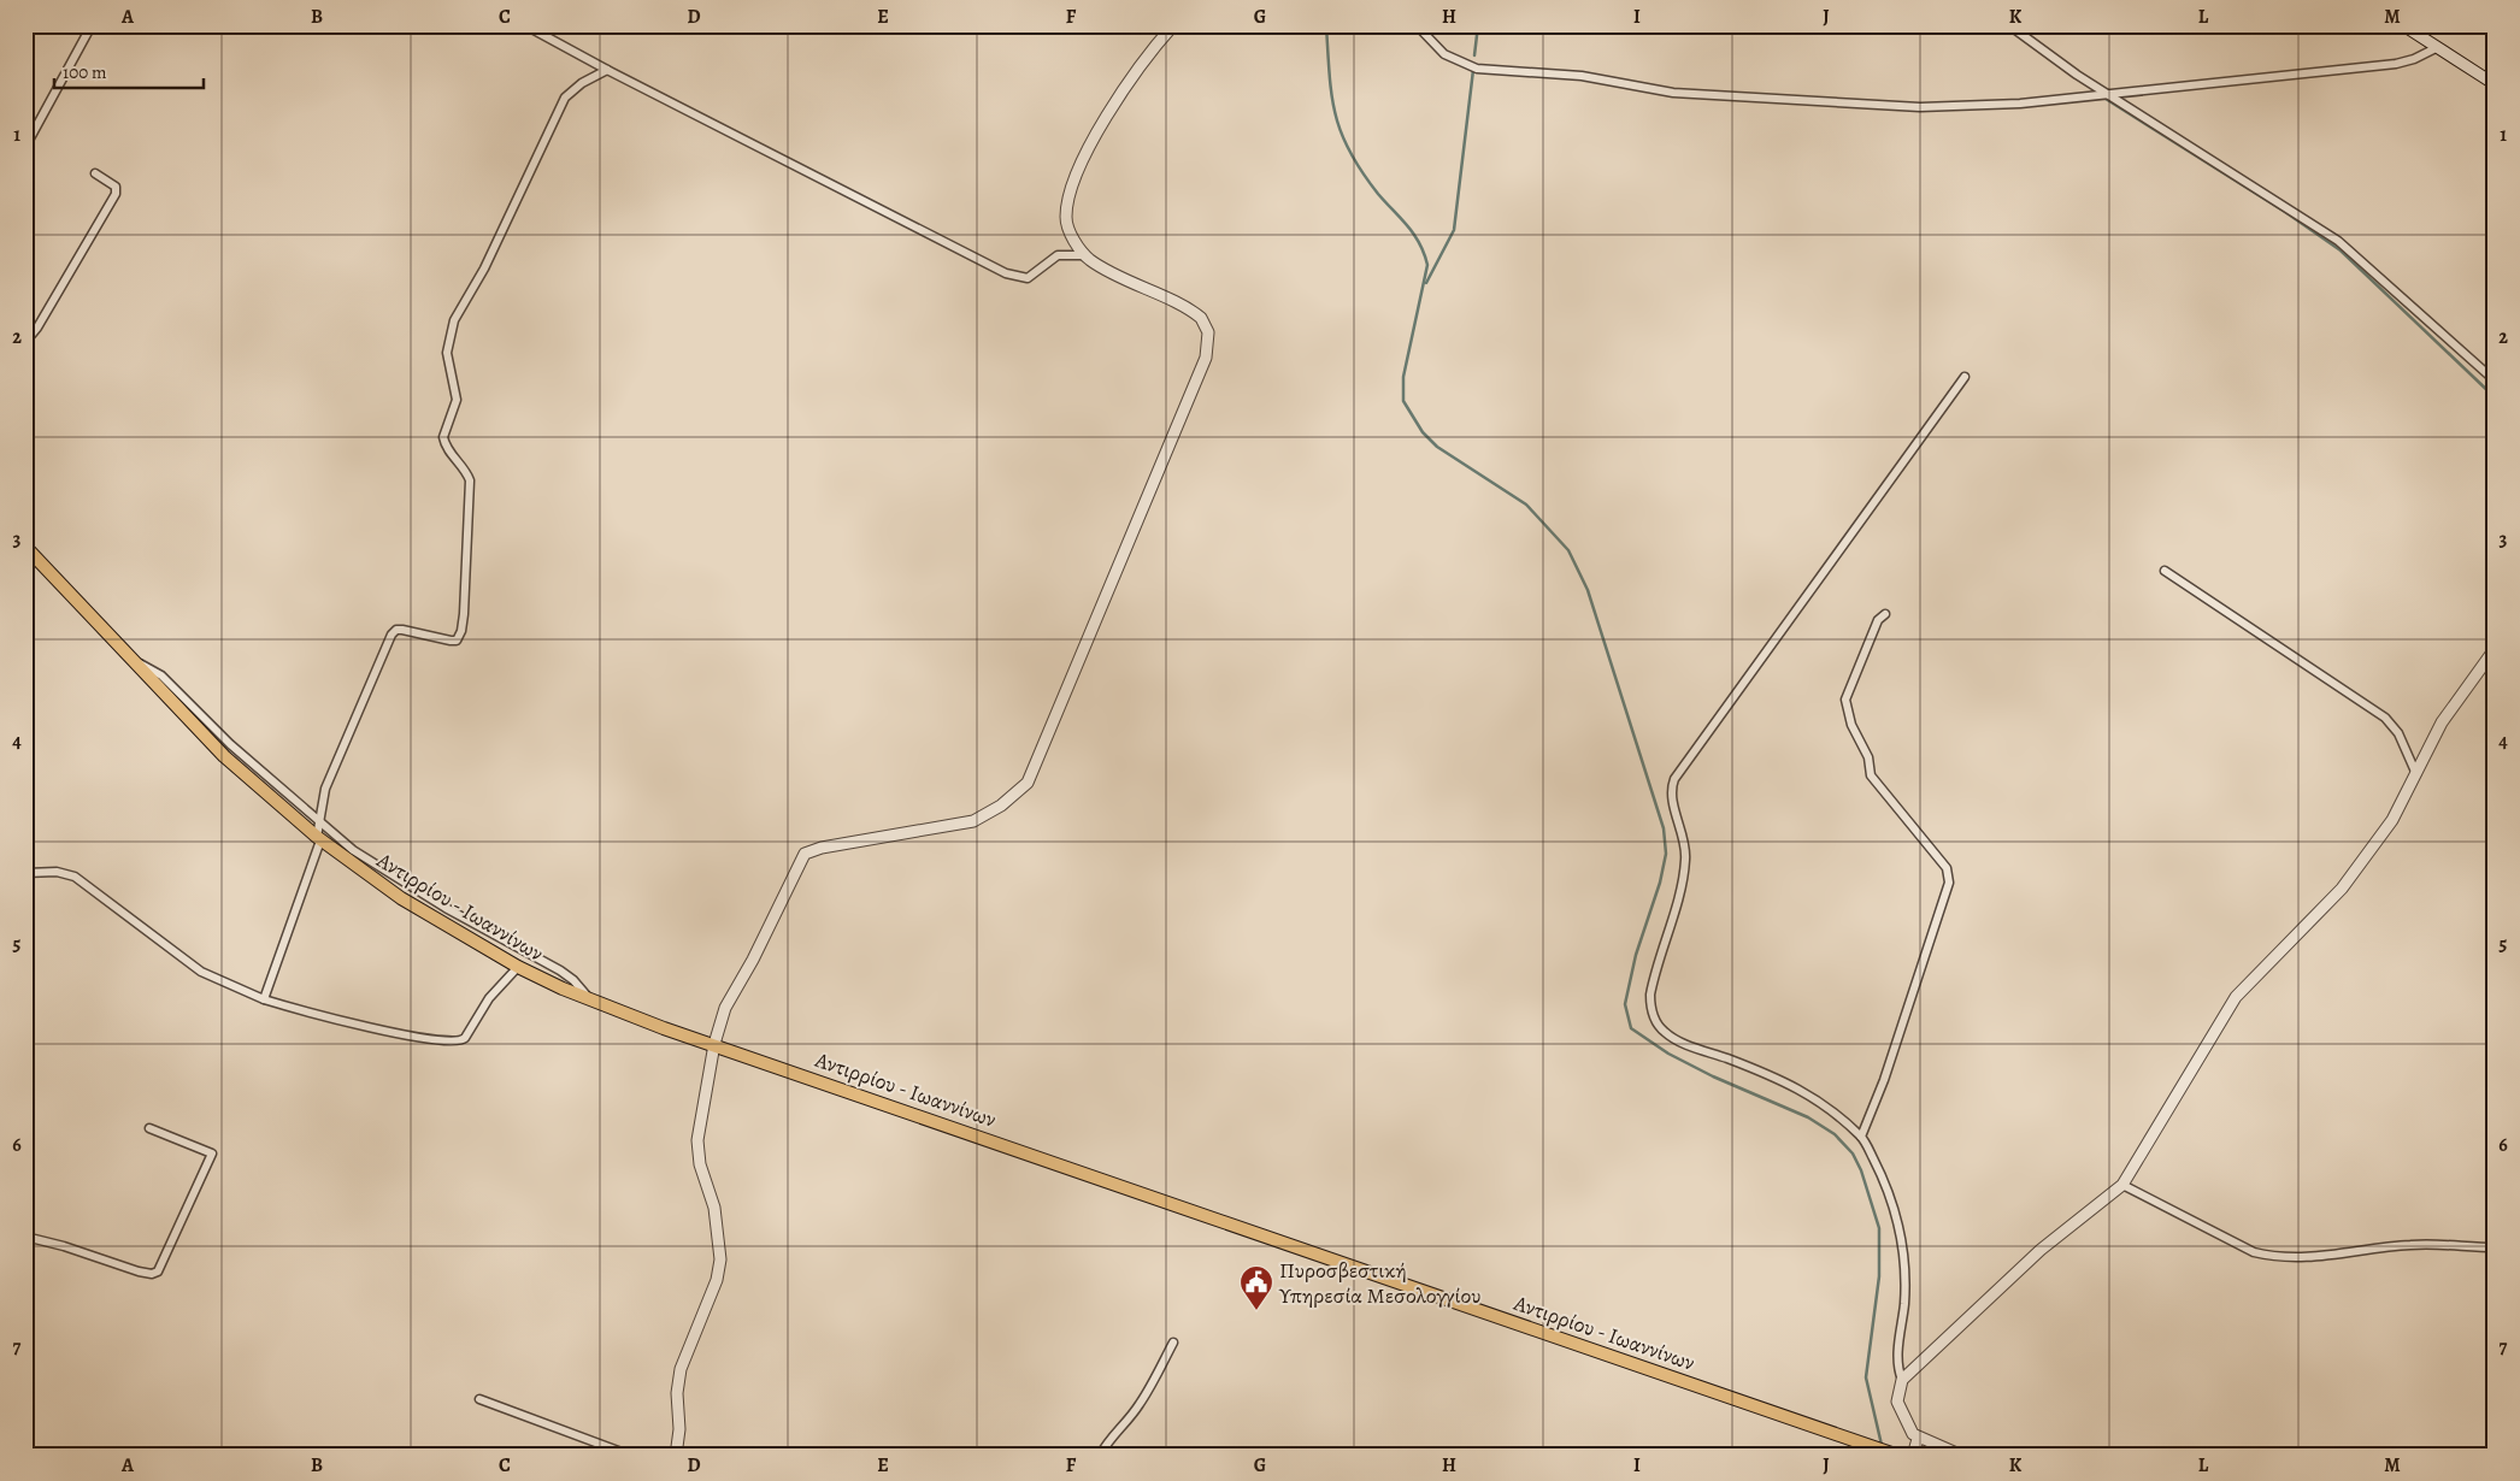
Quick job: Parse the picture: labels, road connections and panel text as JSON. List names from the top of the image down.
{
  "streets": {
    "main road": ["Αντιρρίου - Ιωαννίνων"]
  },
  "places": {
    "public building": ["Πυροσβεστική Υπηρεσία Μεσολογγίου"]
  },
  "scale_bar": "100 m",
  "grid": {
    "columns": [
      "A",
      "B",
      "C",
      "D",
      "E",
      "F",
      "G",
      "H",
      "I",
      "J",
      "K",
      "L",
      "M"
    ],
    "rows": [
      "1",
      "2",
      "3",
      "4",
      "5",
      "6",
      "7"
    ]
  }
}
